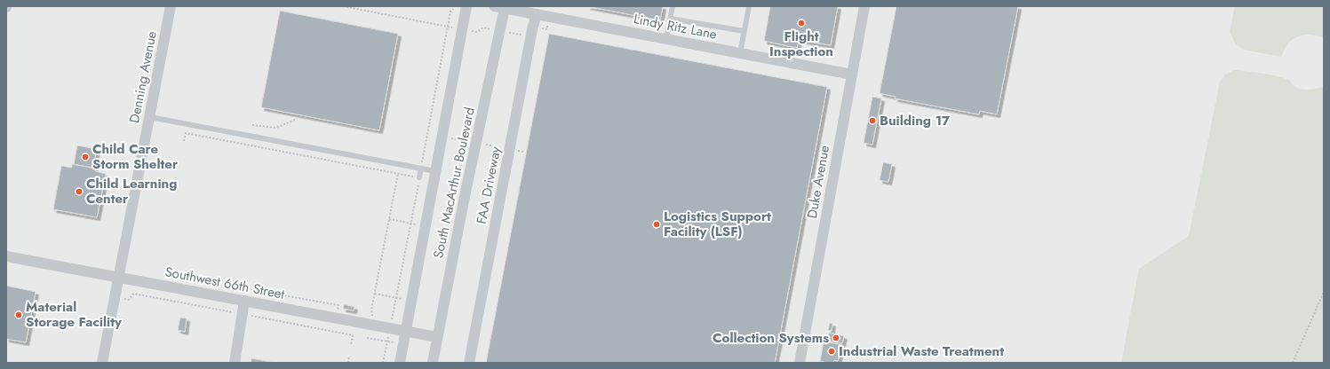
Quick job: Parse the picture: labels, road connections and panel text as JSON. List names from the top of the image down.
{
  "streets": {
    "street": [
      "Lindy Ritz Lane",
      "Denning Avenue",
      "Duke Avenue",
      "South MacArthur Boulevard",
      "FAA Driveway",
      "Southwest 66th Street"
    ]
  },
  "crossings": [
    ["Lindy Ritz Lane", "Duke Avenue"],
    ["Lindy Ritz Lane", "South MacArthur Boulevard"],
    ["Lindy Ritz Lane", "FAA Driveway"],
    ["Denning Avenue", "Southwest 66th Street"],
    ["South MacArthur Boulevard", "Southwest 66th Street"]
  ],
  "places": [
    "Flight Inspection",
    "Building 17",
    "Child Care Storm Shelter",
    "Child Learning Center",
    "Logistics Support Facility (LSF)",
    "Material Storage Facility",
    "Collection Systems",
    "Industrial Waste Treatment"
  ]
}
